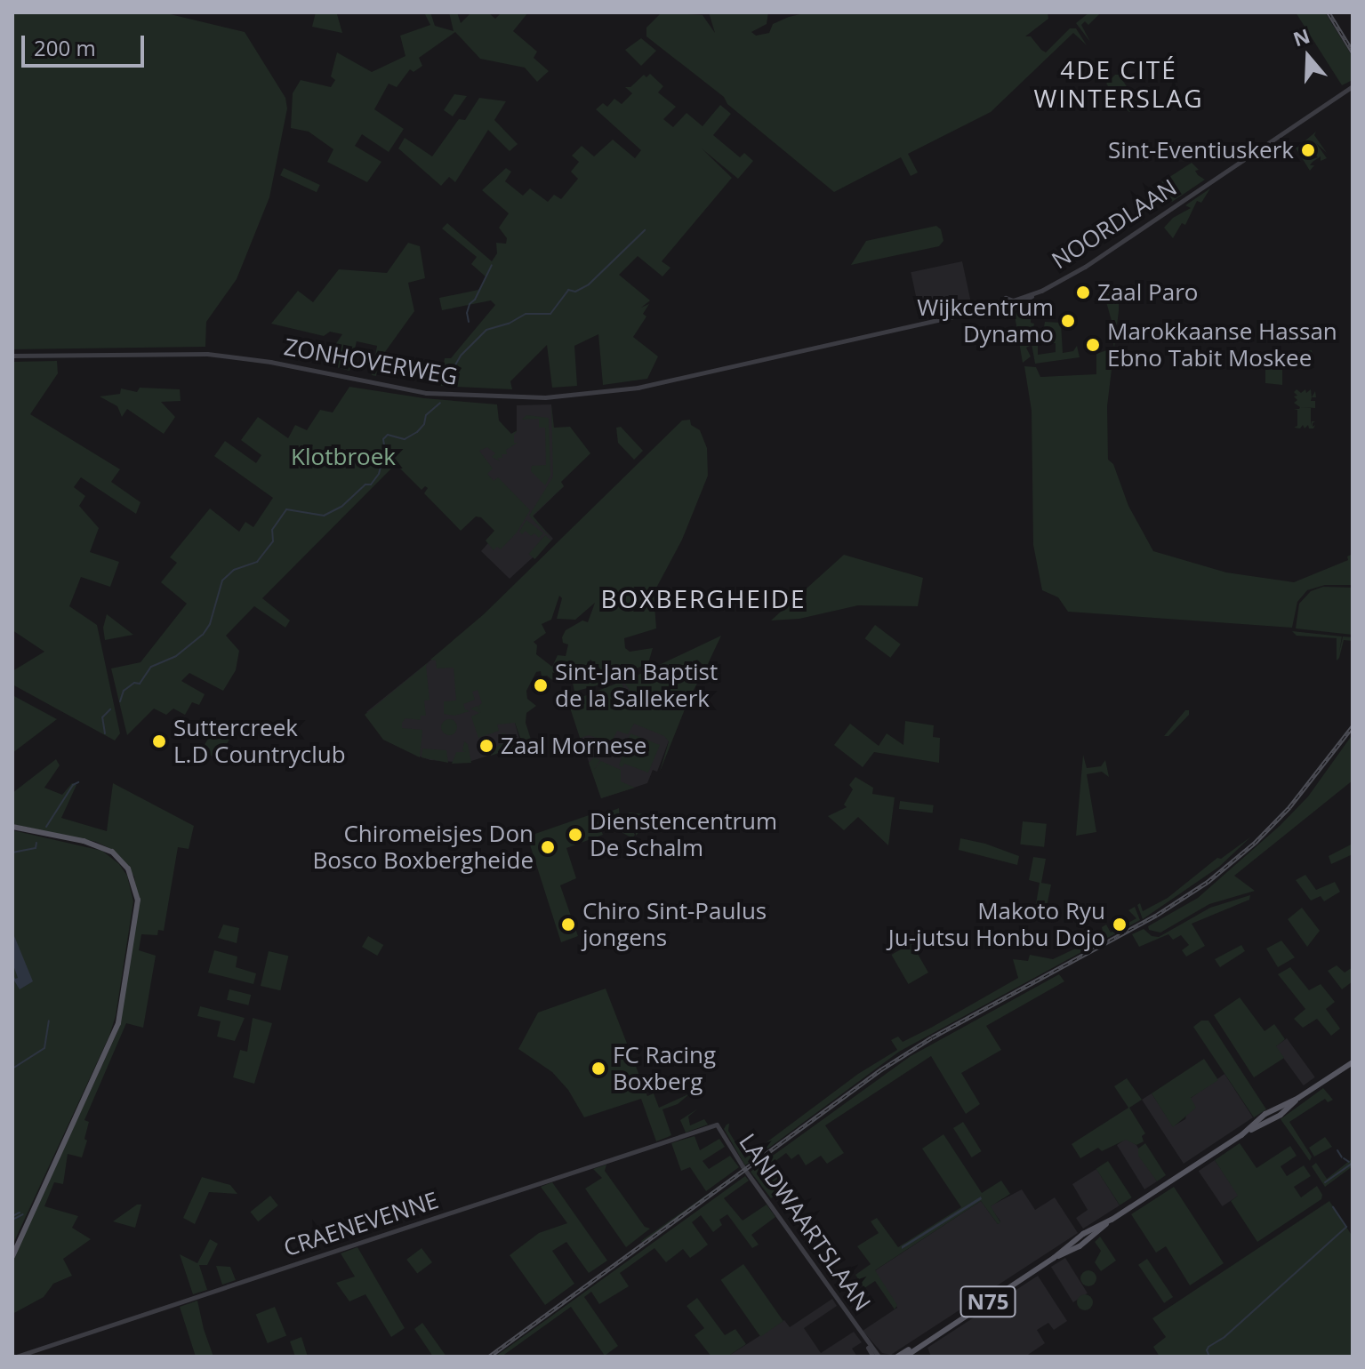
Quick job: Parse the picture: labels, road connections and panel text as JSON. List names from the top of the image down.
{
  "streets": {
    "main road": ["N75"],
    "street": [
      "NOORDLAAN",
      "ZONHOVERWEG",
      "LANDWAARTSLAAN",
      "CRAENEVENNE"
    ]
  },
  "crossings": [
    ["NOORDLAAN", "ZONHOVERWEG"],
    ["LANDWAARTSLAAN", "CRAENEVENNE"]
  ],
  "districts": ["4DE CITÉ WINTERSLAG", "BOXBERGHEIDE"],
  "parks": ["Klotbroek"],
  "places": [
    "Sint-Eventiuskerk",
    "Zaal Paro",
    "Wijkcentrum Dynamo",
    "Marokkaanse Hassan Ebno Tabit Moskee",
    "Sint-Jan Baptist de la Sallekerk",
    "Suttercreek L.D Countryclub",
    "Zaal Mornese",
    "Dienstencentrum De Schalm",
    "Chiromeisjes Don Bosco Boxbergheide",
    "Chiro Sint-Paulus jongens",
    "Makoto Ryu Ju-jutsu Honbu Dojo",
    "FC Racing Boxberg"
  ],
  "scale_bar": "200 m",
  "north": "top"
}
